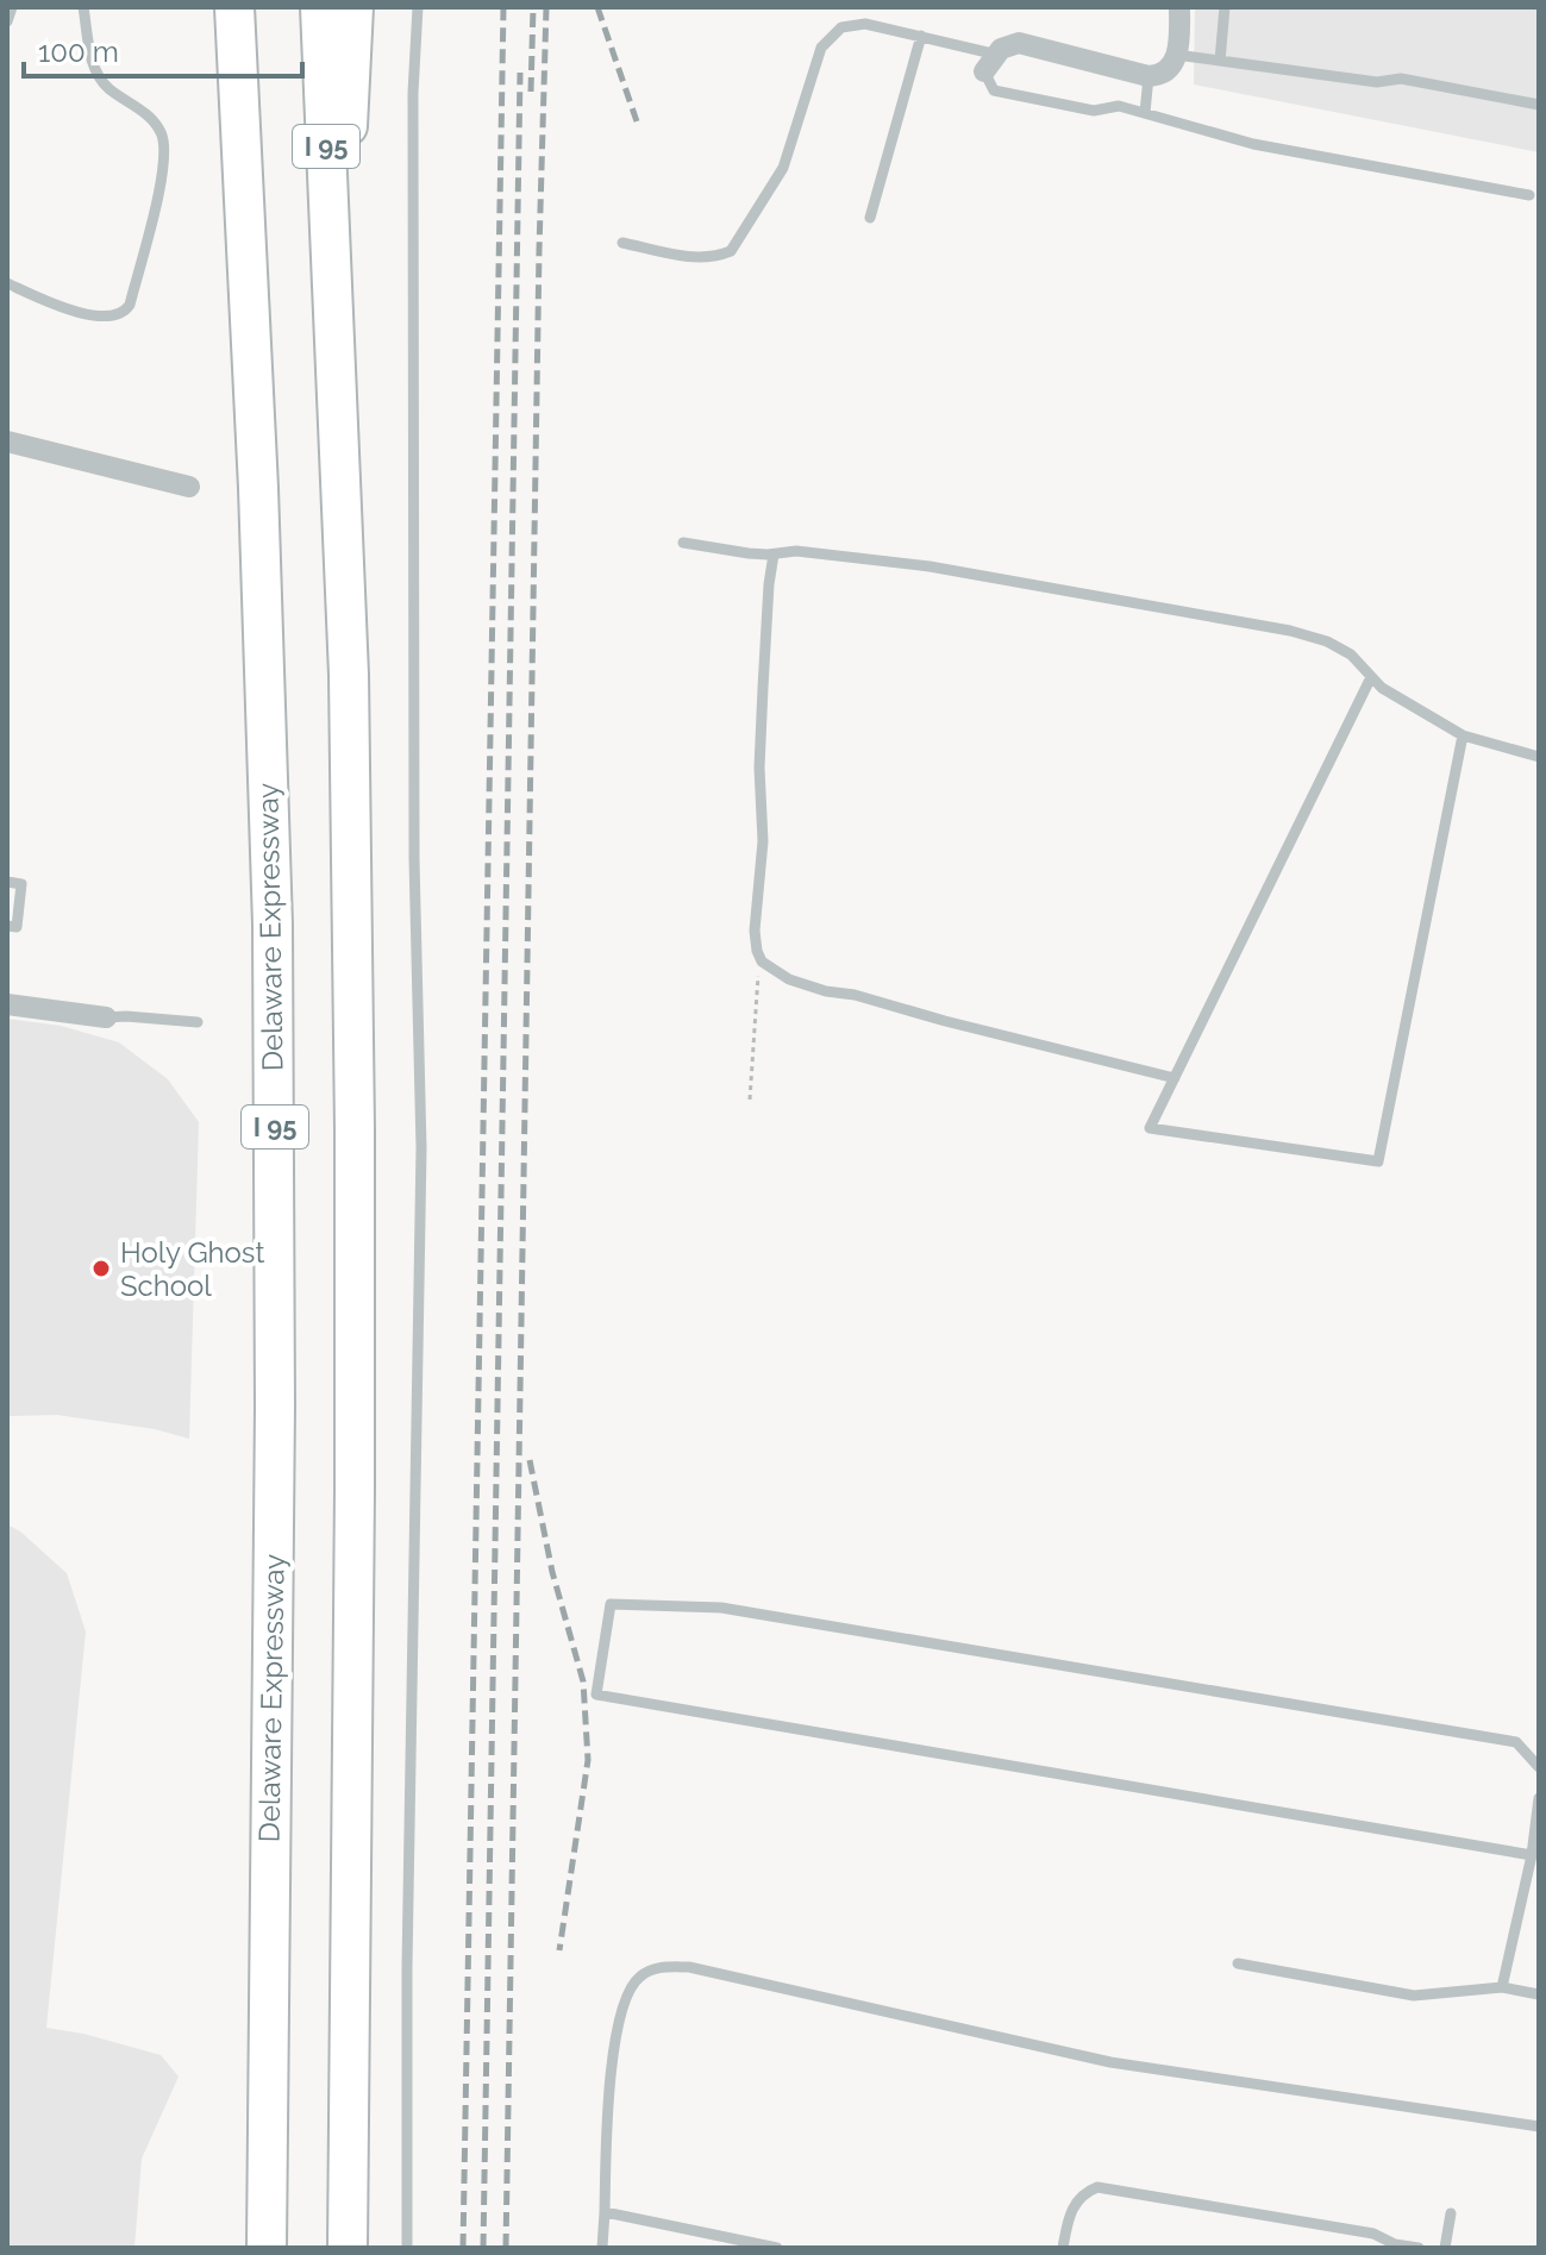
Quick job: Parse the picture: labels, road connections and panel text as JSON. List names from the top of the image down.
{
  "streets": {
    "highway": ["I 95", "Delaware Expressway"]
  },
  "places": ["Holy Ghost School"],
  "scale_bar": "100 m"
}
